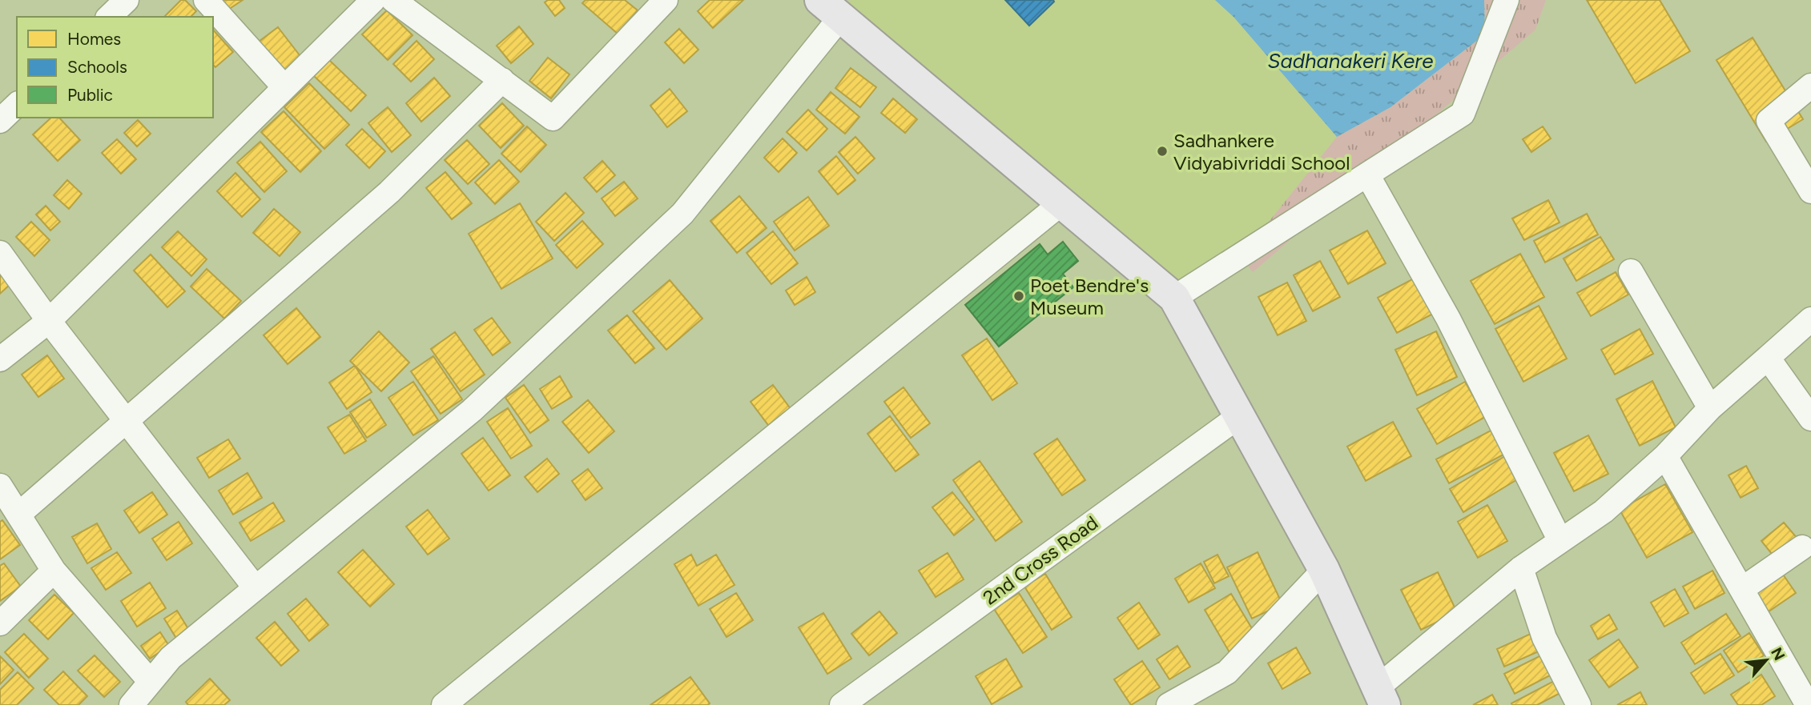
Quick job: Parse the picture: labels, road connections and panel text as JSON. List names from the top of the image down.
{
  "streets": {
    "street": ["2nd Cross Road"]
  },
  "water": ["Sadhanakeri Kere"],
  "places": ["Sadhankere Vidyabivriddi School", "Poet Bendre's Museum"],
  "legend": ["Homes", "Schools", "Public"],
  "north": "top right"
}
